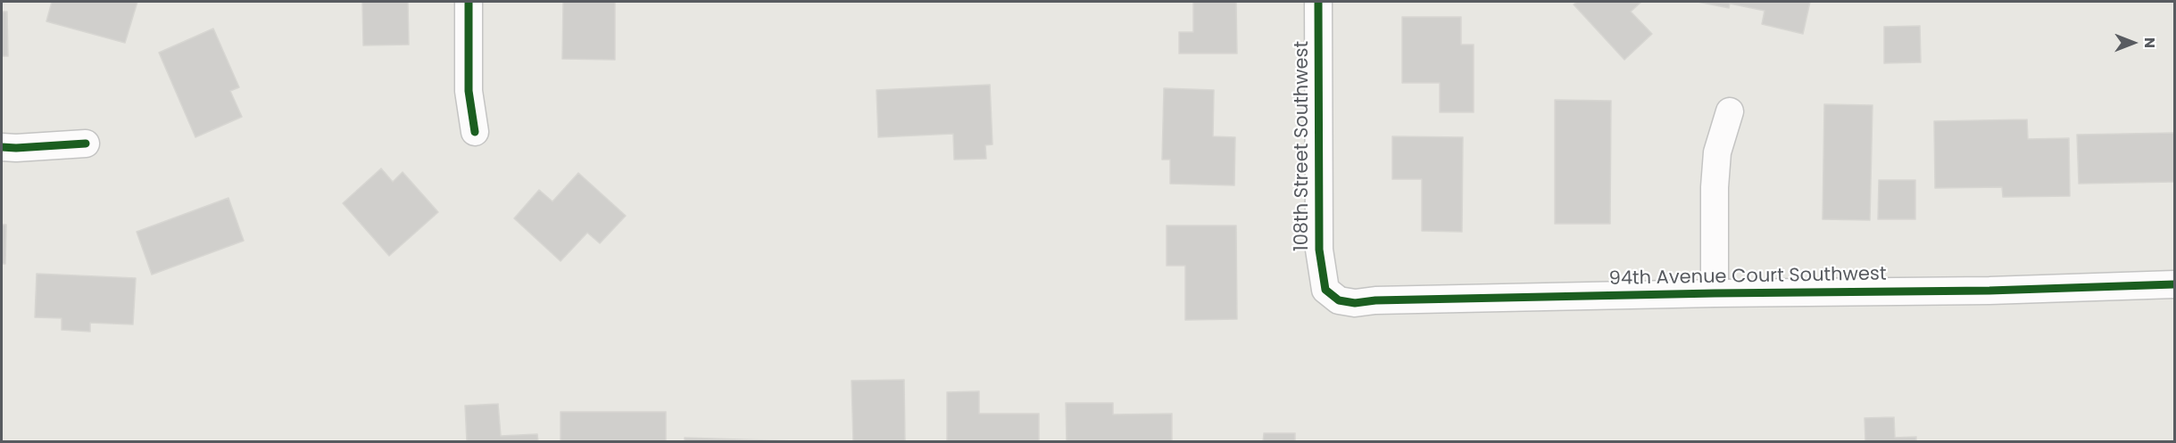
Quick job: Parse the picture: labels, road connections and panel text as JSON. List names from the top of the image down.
{
  "streets": {
    "street": ["108th Street Southwest", "94th Avenue Court Southwest"]
  },
  "crossings": [
    ["108th Street Southwest", "94th Avenue Court Southwest"]
  ],
  "north": "right"
}
